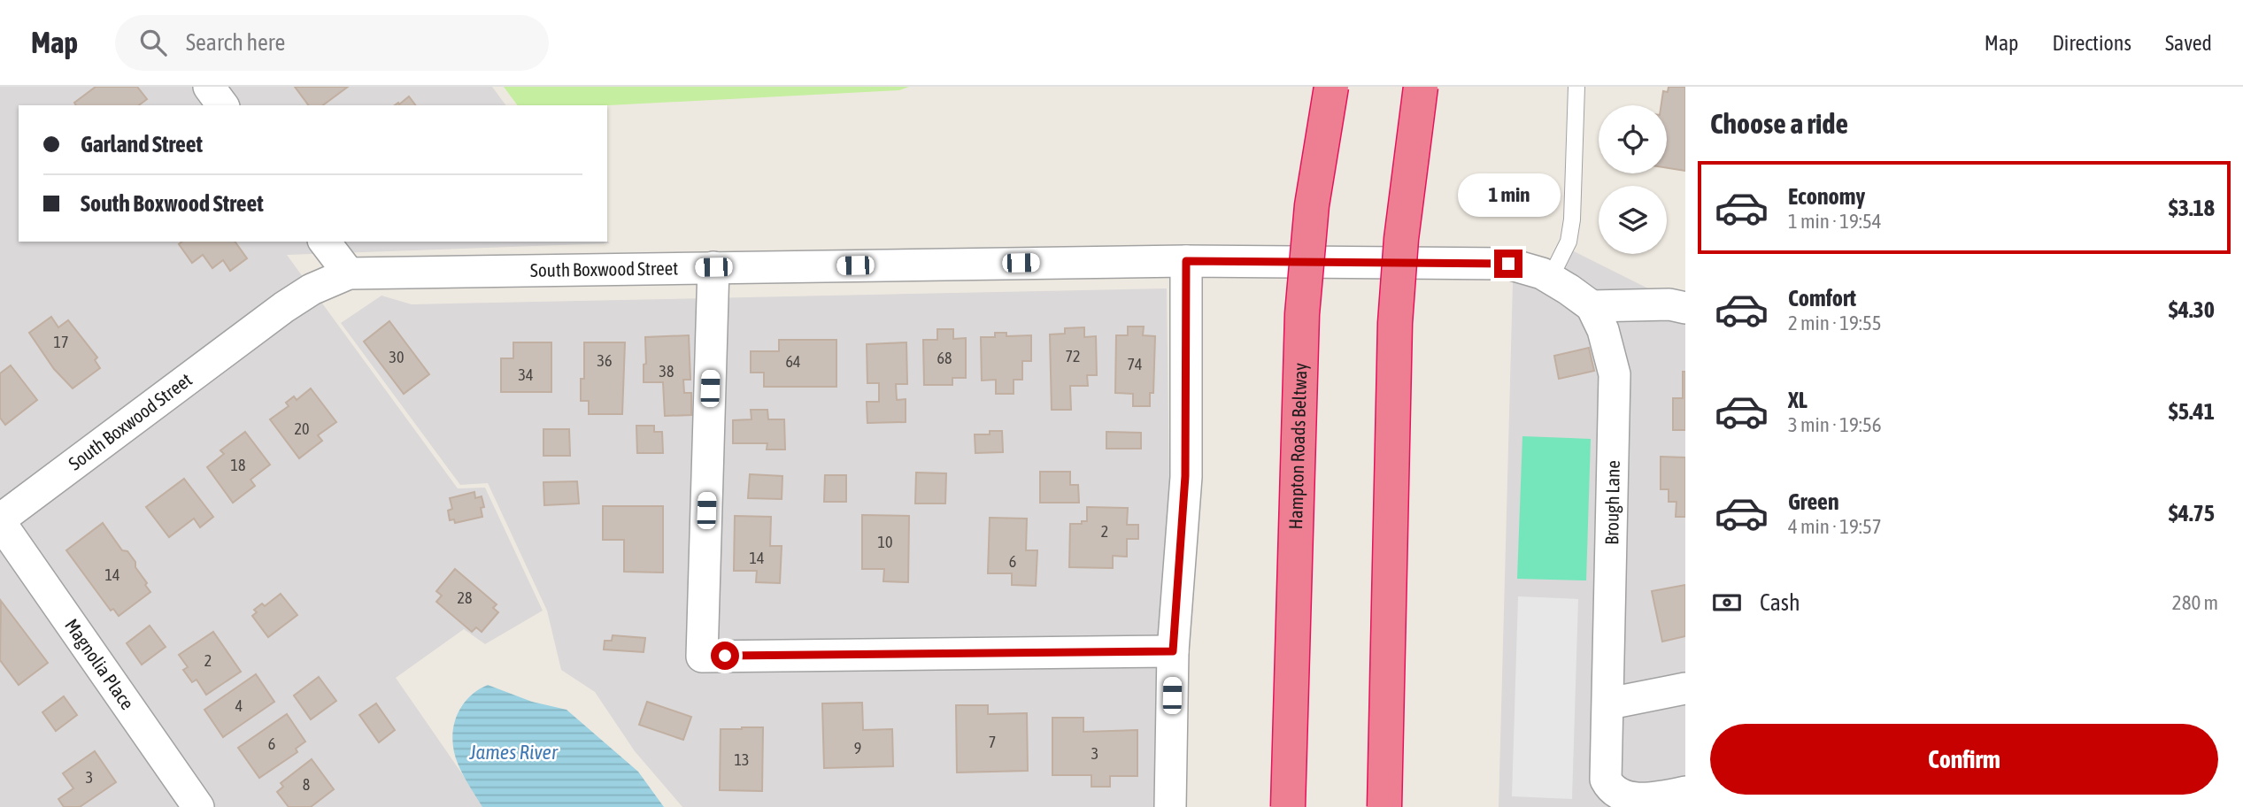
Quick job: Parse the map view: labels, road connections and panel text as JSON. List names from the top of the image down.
{
  "streets": {
    "highway": ["Hampton Roads Beltway"],
    "street": ["South Boxwood Street", "Brough Lane", "Magnolia Place"]
  },
  "crossings": [
    ["South Boxwood Street", "Brough Lane"],
    ["South Boxwood Street", "Magnolia Place"]
  ],
  "water": ["James River"],
  "house_numbers": [
    "17",
    "72",
    "30",
    "68",
    "36",
    "64",
    "74",
    "38",
    "34",
    "20",
    "18",
    "2",
    "10",
    "14",
    "6",
    "14",
    "28",
    "2",
    "4",
    "7",
    "6",
    "9",
    "3",
    "13",
    "3",
    "8"
  ],
  "page": {
    "header": "Map",
    "search": "Search here",
    "nav": ["Map", "Directions", "Saved"],
    "heading": "Choose a ride",
    "banner": ["Garland Street", "South Boxwood Street"],
    "list": [
      {
        "name": "Economy",
        "note": "1 min · 19:54",
        "value": "$3.18"
      },
      {
        "name": "Comfort",
        "note": "2 min · 19:55",
        "value": "$4.30"
      },
      {
        "name": "XL",
        "note": "3 min · 19:56",
        "value": "$5.41"
      },
      {
        "name": "Green",
        "note": "4 min · 19:57",
        "value": "$4.75"
      }
    ],
    "bubble": "1 min",
    "pay": ["Cash", "280 m"],
    "buttons": "Confirm"
  }
}
